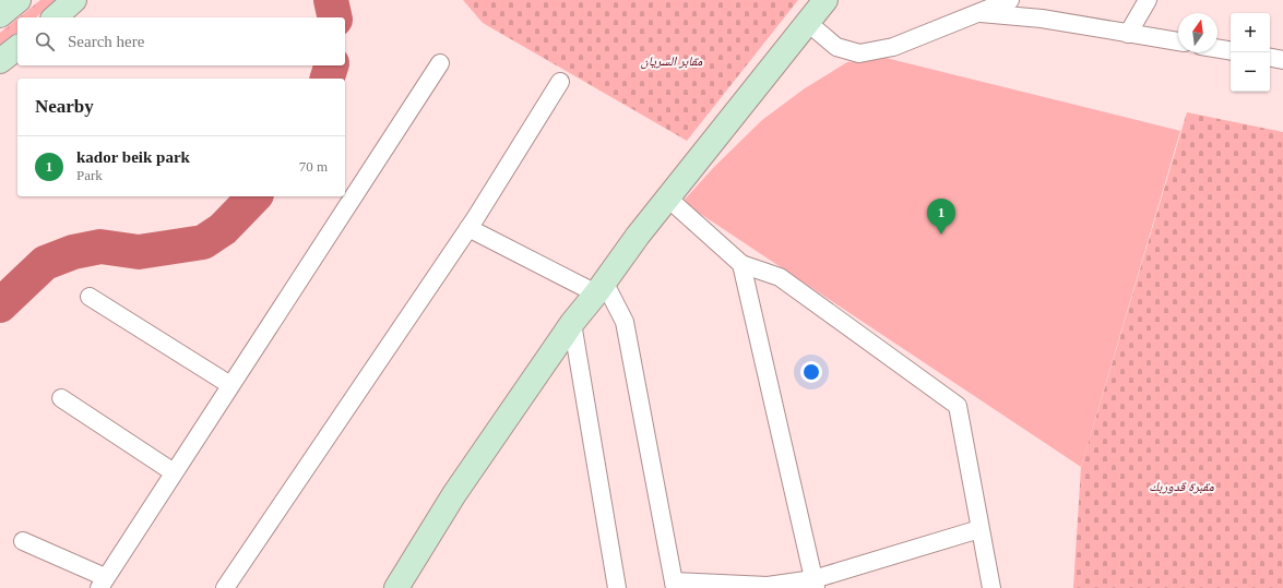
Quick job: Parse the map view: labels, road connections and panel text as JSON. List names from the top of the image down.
{
  "parks": ["مقابر السريان", "مقبرة قدوربك"],
  "north": "top",
  "page": {
    "map_buttons": ["+", "−"],
    "search": "Search here",
    "heading": "Nearby",
    "list": [
      {
        "mark": "1",
        "name": "kador beik park",
        "note": "Park",
        "value": "70 m"
      }
    ],
    "pins": "1"
  }
}
